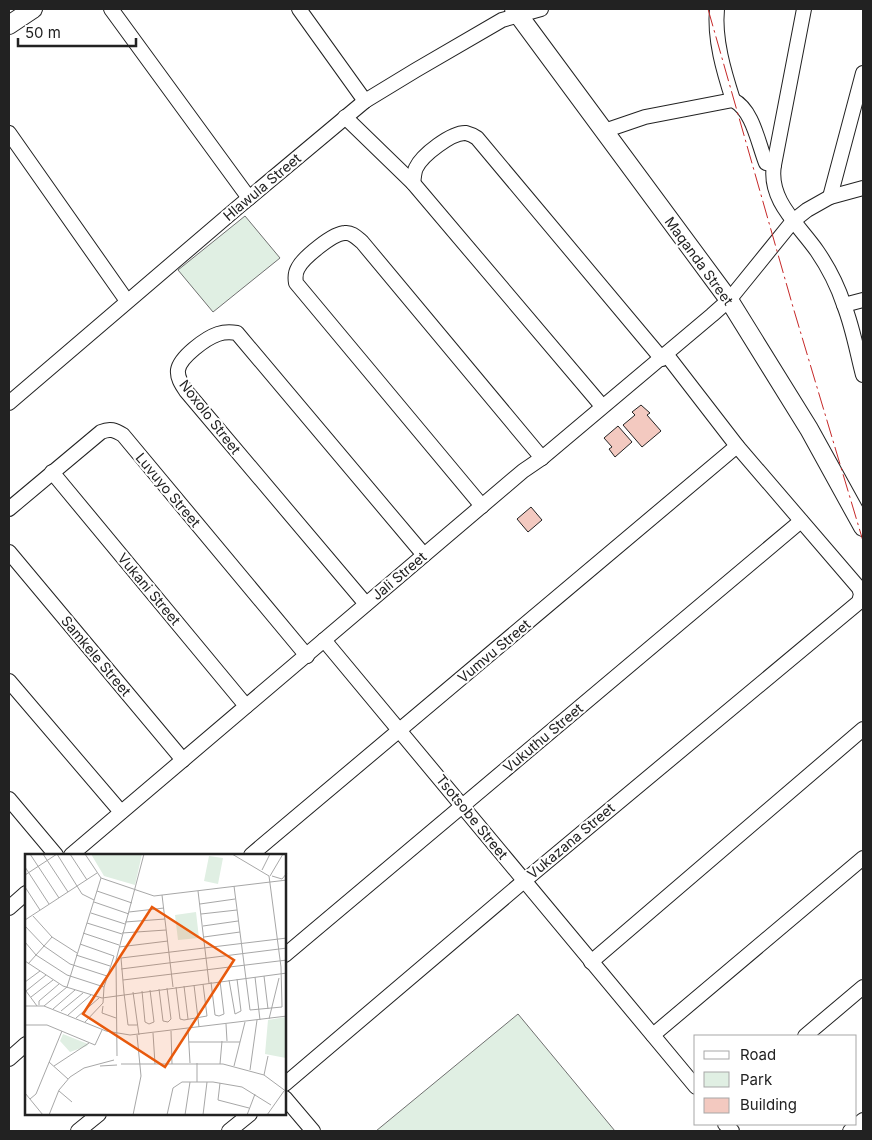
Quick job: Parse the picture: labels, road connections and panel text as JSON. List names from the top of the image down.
{
  "streets": {
    "street": [
      "Hlawula Street",
      "Maqanda Street",
      "Noxolo Street",
      "Luvuyo Street",
      "Jali Street",
      "Vukani Street",
      "Vumvu Street",
      "Samkele Street",
      "Vukuthu Street",
      "Tsotsobe Street",
      "Vukazana Street"
    ]
  },
  "crossings": [
    ["Hlawula Street", "Maqanda Street"],
    ["Maqanda Street", "Jali Street"],
    ["Noxolo Street", "Jali Street"],
    ["Luvuyo Street", "Jali Street"],
    ["Luvuyo Street", "Vukani Street"],
    ["Jali Street", "Vukani Street"],
    ["Jali Street", "Samkele Street"],
    ["Jali Street", "Tsotsobe Street"],
    ["Vumvu Street", "Tsotsobe Street"],
    ["Vukuthu Street", "Tsotsobe Street"],
    ["Vukuthu Street", "Vukazana Street"],
    ["Tsotsobe Street", "Vukazana Street"]
  ],
  "legend": ["Road", "Park", "Building"],
  "scale_bar": "50 m"
}
